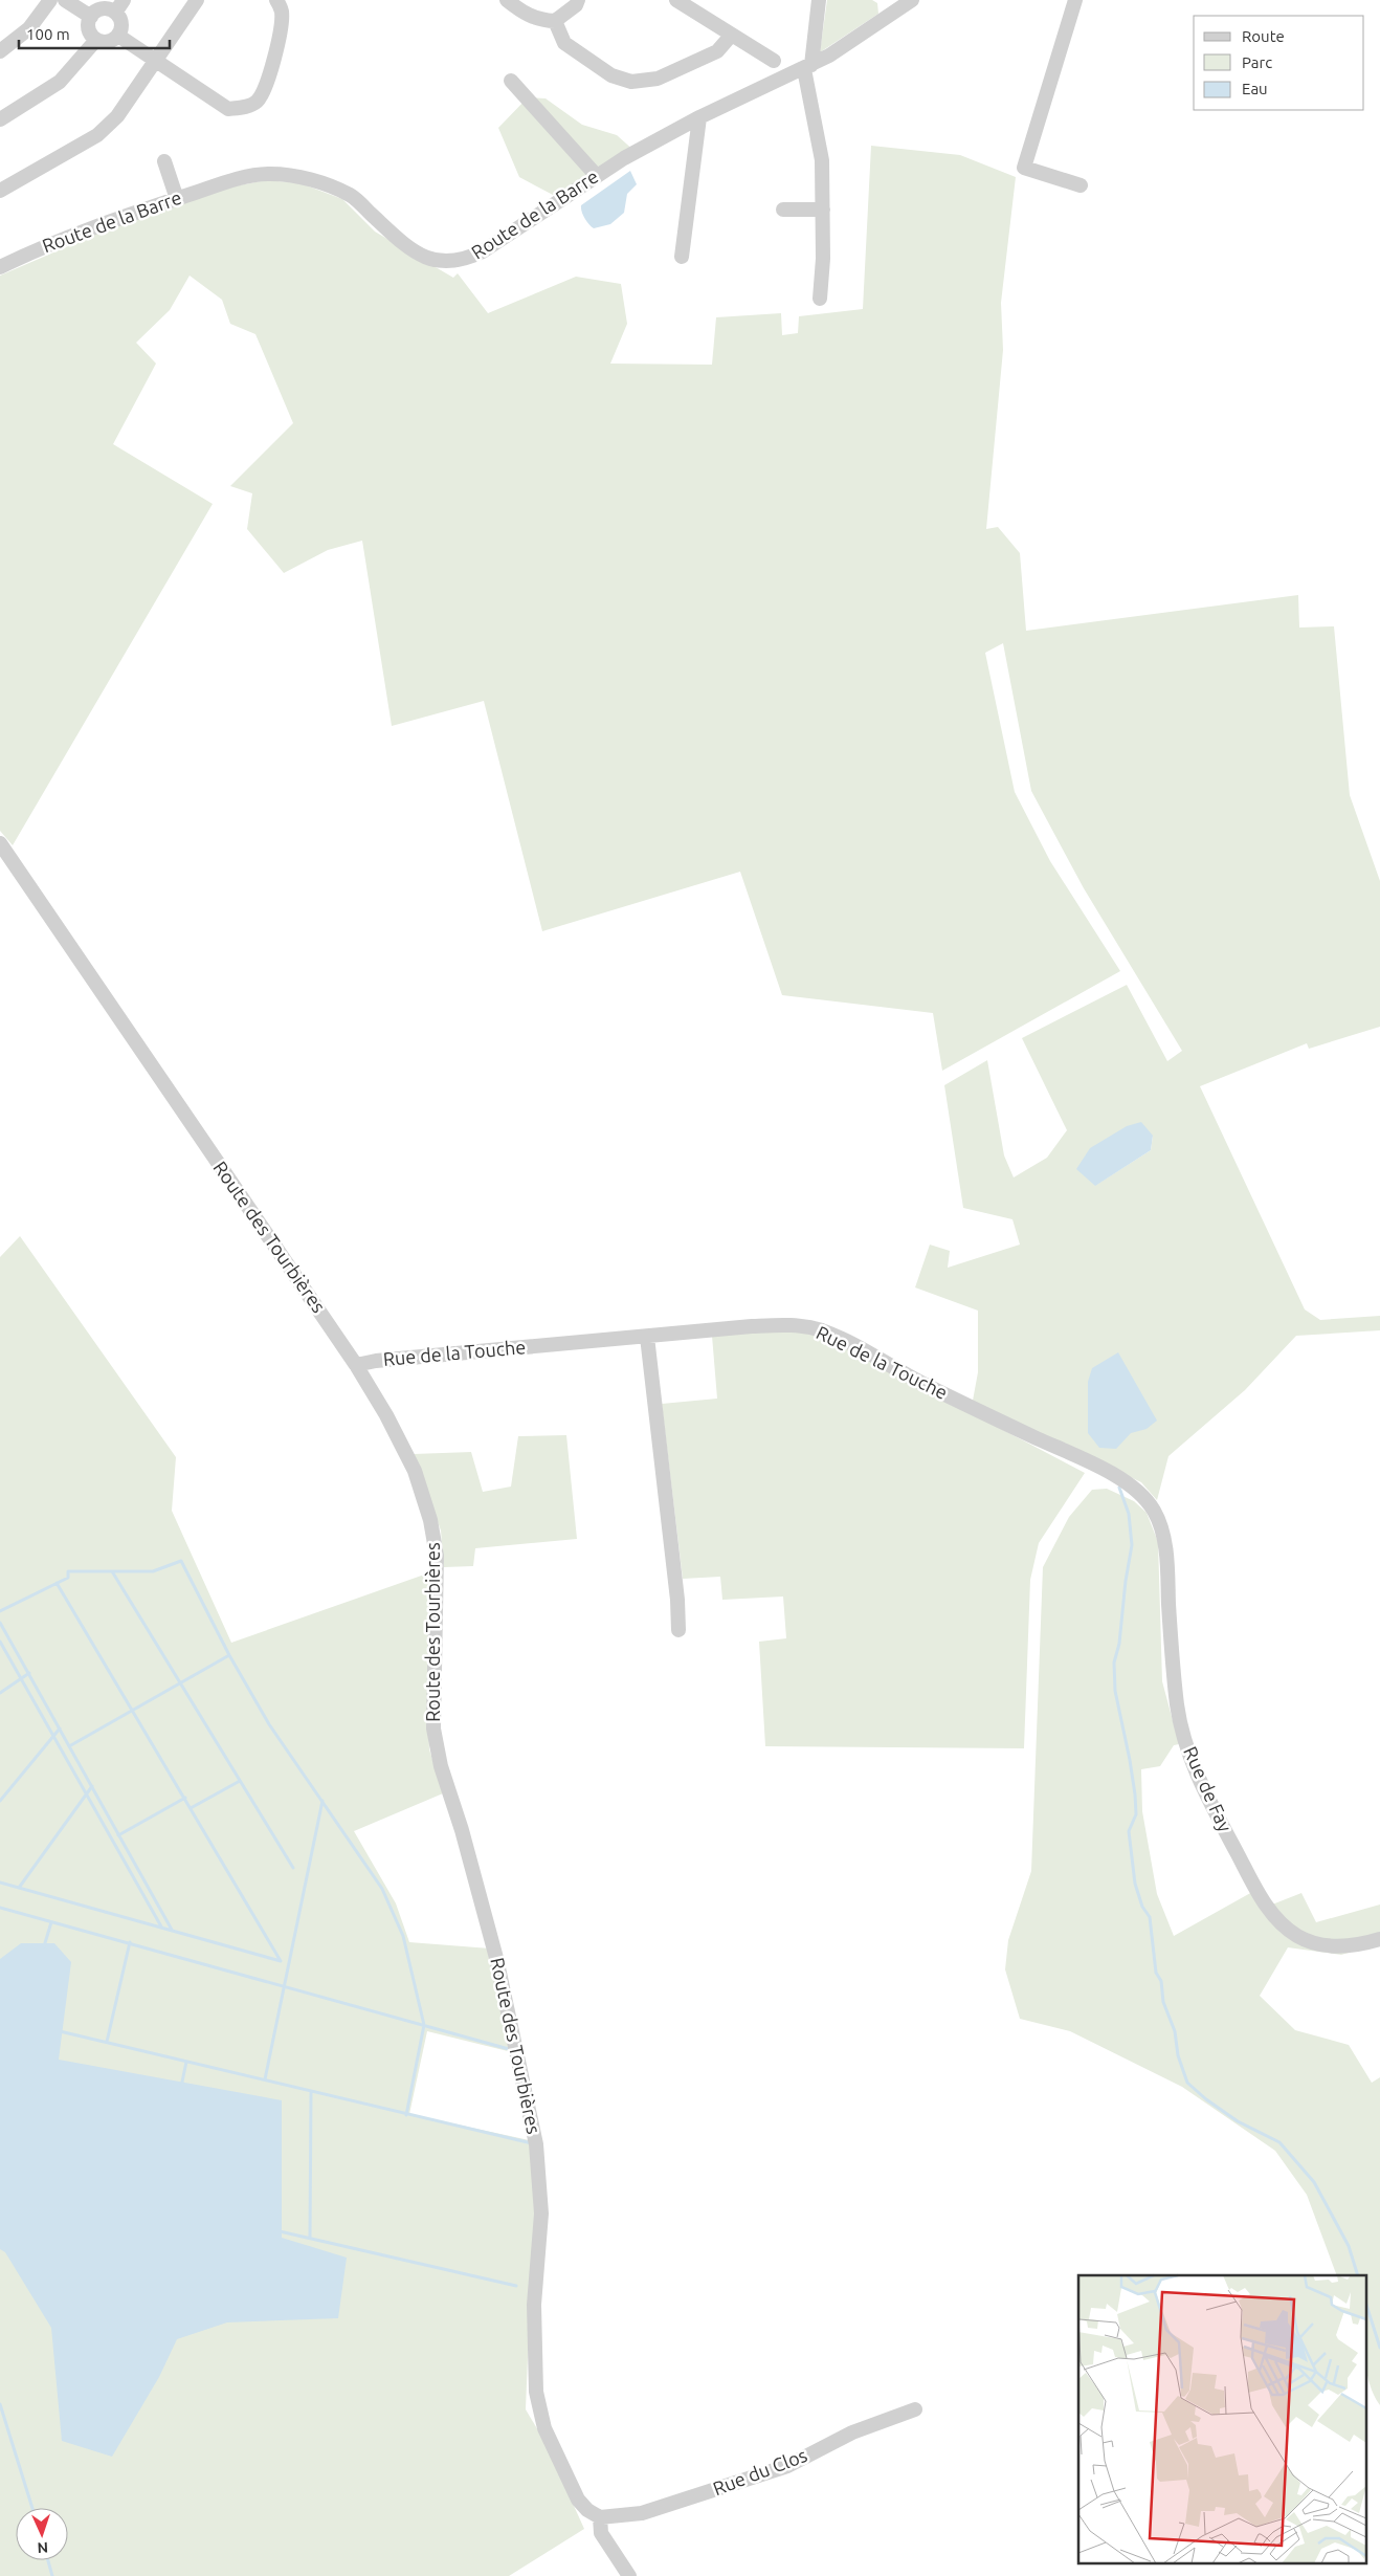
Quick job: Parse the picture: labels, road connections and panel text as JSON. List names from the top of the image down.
{
  "streets": {
    "street": [
      "Route de la Barre",
      "Route des Tourbières",
      "Rue de la Touche",
      "Rue de Fay",
      "Rue du Clos"
    ]
  },
  "crossings": [
    ["Route des Tourbières", "Rue de la Touche"],
    ["Route des Tourbières", "Rue du Clos"],
    ["Rue de la Touche", "Rue de Fay"]
  ],
  "legend": ["Route", "Parc", "Eau"],
  "scale_bar": "100 m",
  "north": "bottom"
}
